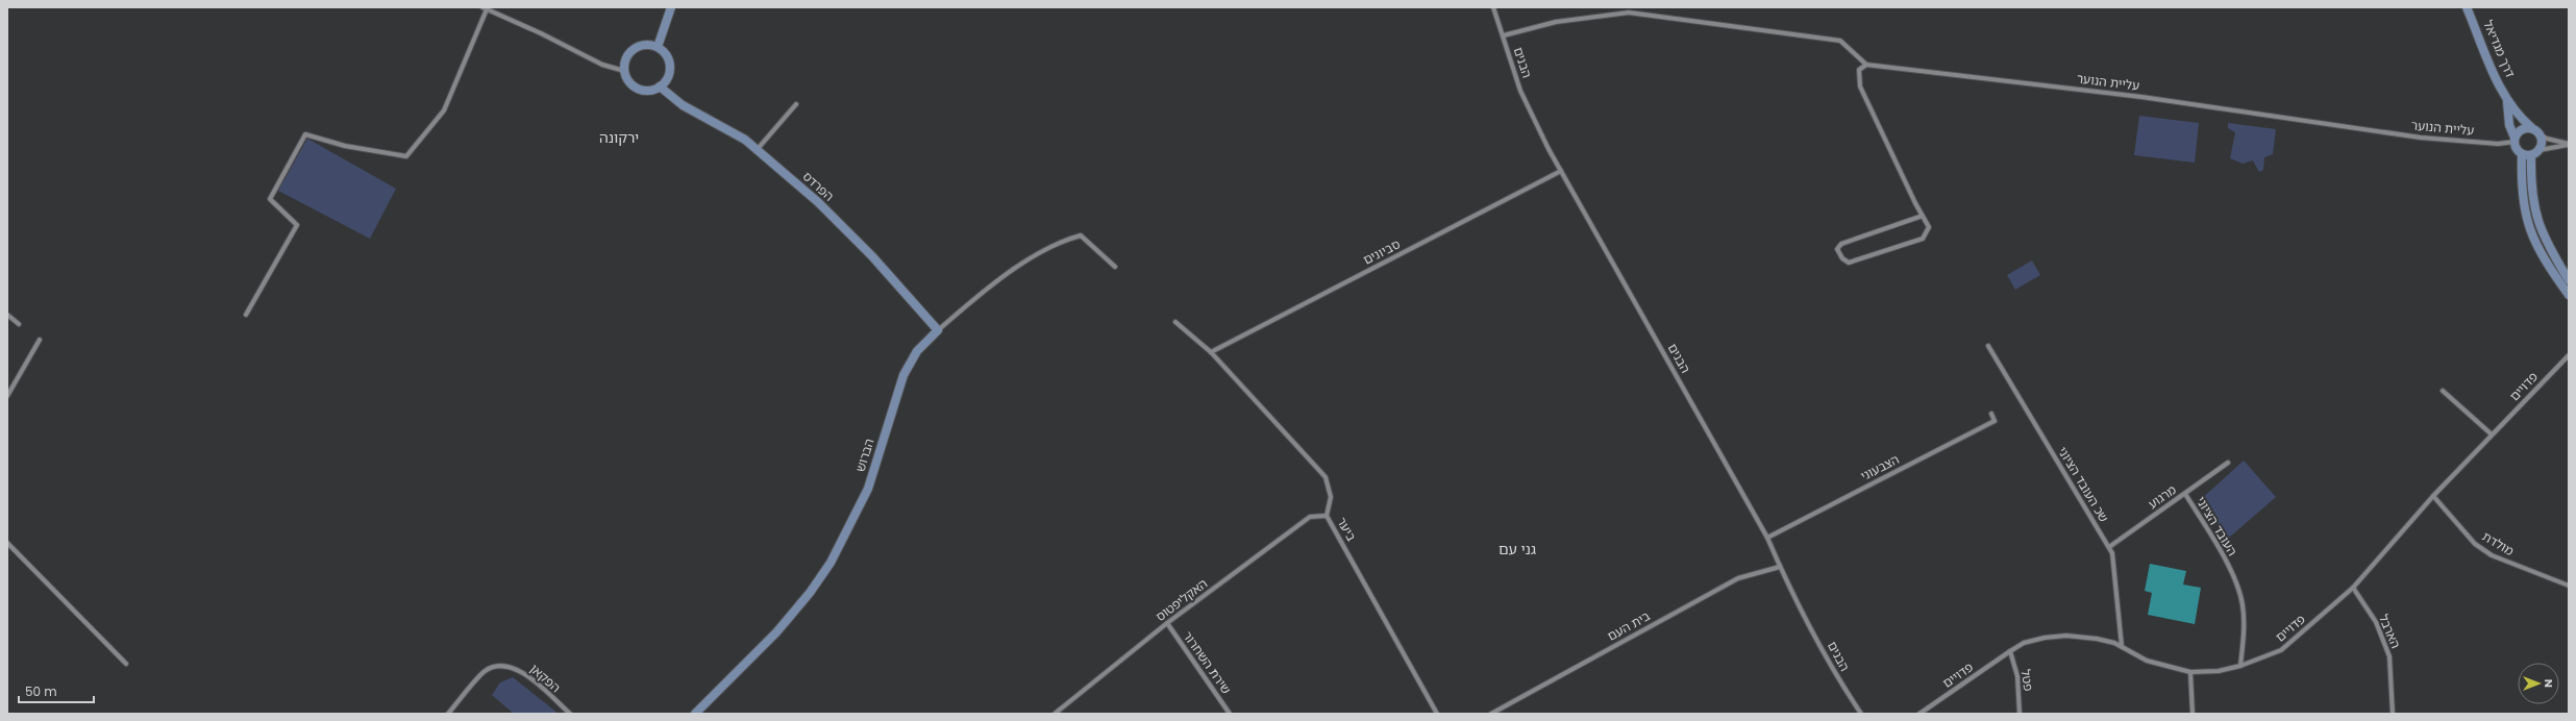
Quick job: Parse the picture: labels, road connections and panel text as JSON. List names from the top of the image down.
{
  "streets": {
    "street": [
      "דרך מגדיאל",
      "הבנים",
      "עליית הנוער",
      "הפרדס",
      "סביונים",
      "פדויים",
      "הברוש",
      "הצבעוני",
      "שכ העובד הציוני",
      "מרגוע",
      "העובד הציוני",
      "ביער",
      "מולדת",
      "האקליפטוס",
      "בית העם",
      "הארבל",
      "שירת השחרור",
      "הפקאן",
      "פטל"
    ]
  },
  "crossings": [
    ["דרך מגדיאל", "עליית הנוער"],
    ["הבנים", "סביונים"],
    ["הבנים", "הצבעוני"],
    ["הבנים", "בית העם"],
    ["הפרדס", "הברוש"],
    ["סביונים", "ביער"],
    ["פדויים", "שכ העובד הציוני"],
    ["פדויים", "העובד הציוני"],
    ["פדויים", "מולדת"],
    ["פדויים", "הארבל"],
    ["פדויים", "פטל"],
    ["שכ העובד הציוני", "מרגוע"],
    ["מרגוע", "העובד הציוני"],
    ["ביער", "האקליפטוס"],
    ["האקליפטוס", "שירת השחרור"]
  ],
  "districts": ["ירקונה", "גני עם"],
  "scale_bar": "50 m",
  "north": "right"
}
